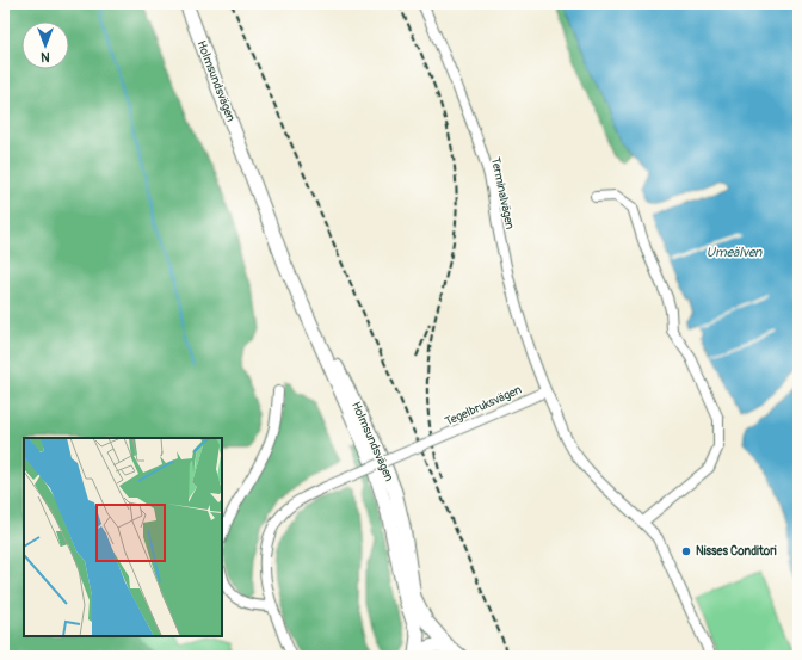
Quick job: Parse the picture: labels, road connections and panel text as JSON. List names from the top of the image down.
{
  "streets": {
    "main road": ["Holmsundsvägen"],
    "street": ["Terminalvägen", "Tegelbruksvägen"]
  },
  "crossings": [
    ["Terminalvägen", "Tegelbruksvägen"]
  ],
  "water": ["Umeälven"],
  "places": ["Nisses Conditori"],
  "north": "bottom"
}
